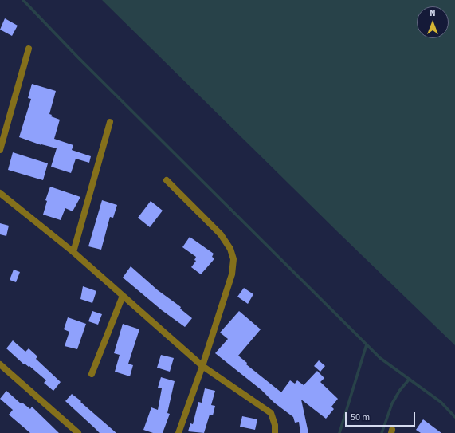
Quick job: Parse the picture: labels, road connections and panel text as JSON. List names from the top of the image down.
{
  "scale_bar": "50 m",
  "north": "top"
}
